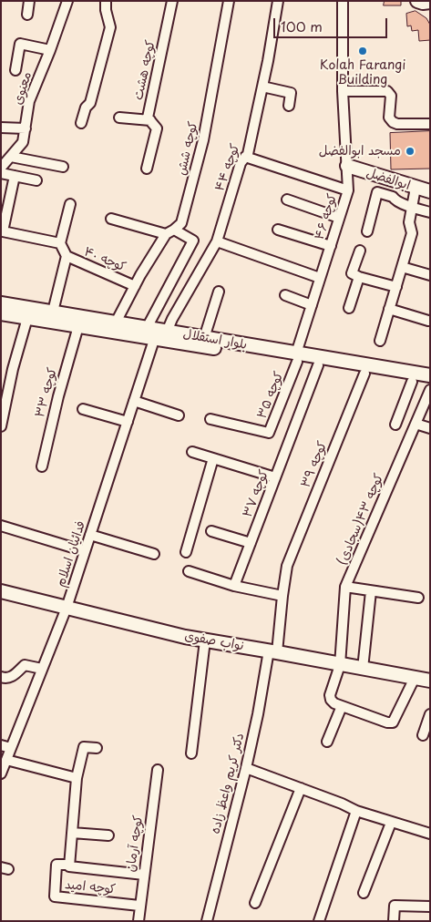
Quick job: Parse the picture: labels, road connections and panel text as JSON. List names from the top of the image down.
{
  "streets": {
    "main road": ["ابوالفضل", "بلوار استقلال", "نواب صفوی"],
    "street": [
      "کوچه هشت",
      "معنوی",
      "کوچه شش",
      "کوچه ۴۴",
      "کوچه ۴۶",
      "کوچه ۴۰",
      "کوچه ۳۳",
      "کوچه ۳۵",
      "کوچه ۳۹",
      "کوچه ۳۷",
      "کوچه ۴۳(سجادی)",
      "فدائیان اسلام",
      "دکتر کریم واعظ زاده",
      "کوچه آرمان",
      "کوچه امید"
    ]
  },
  "crossings": [
    ["کوچه شش", "کوچه ۴۰"],
    ["کوچه شش", "بلوار استقلال"],
    ["کوچه ۴۴", "بلوار استقلال"],
    ["کوچه ۴۴", "فدائیان اسلام"],
    ["ابوالفضل", "کوچه ۴۶"],
    ["کوچه ۴۶", "بلوار استقلال"],
    ["کوچه ۴۶", "کوچه ۳۵"],
    ["کوچه ۴۰", "بلوار استقلال"],
    ["بلوار استقلال", "کوچه ۳۳"],
    ["بلوار استقلال", "کوچه ۳۵"],
    ["بلوار استقلال", "کوچه ۳۹"],
    ["بلوار استقلال", "کوچه ۳۷"],
    ["بلوار استقلال", "فدائیان اسلام"],
    ["کوچه ۳۹", "دکتر کریم واعظ زاده"],
    ["کوچه ۴۳(سجادی)", "نواب صفوی"],
    ["فدائیان اسلام", "نواب صفوی"],
    ["نواب صفوی", "دکتر کریم واعظ زاده"],
    ["کوچه آرمان", "کوچه امید"]
  ],
  "places": ["Kolah Farangi Building", "مسجد ابوالفضل"],
  "scale_bar": "100 m"
}
